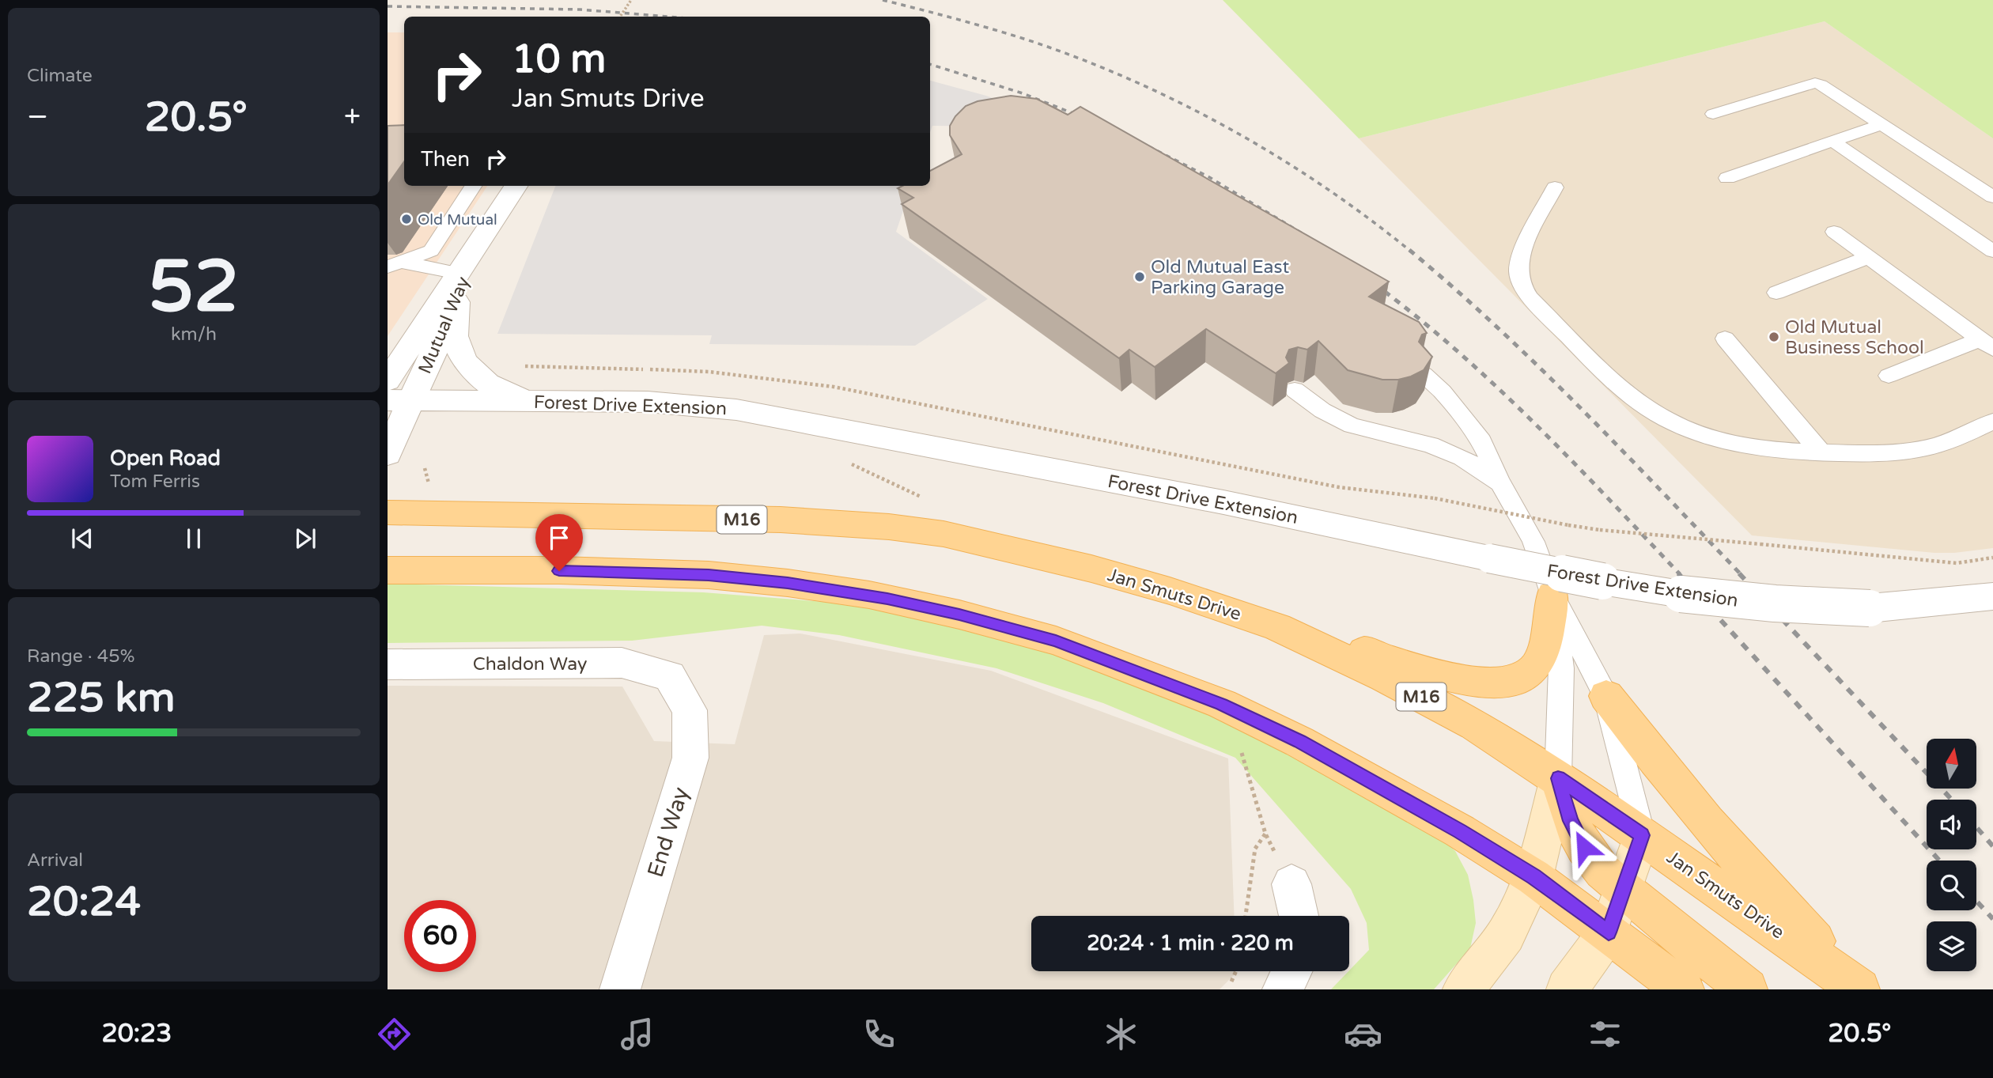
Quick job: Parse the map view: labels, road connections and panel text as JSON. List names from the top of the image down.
{
  "streets": {
    "main road": ["M16", "Jan Smuts Drive"],
    "street": [
      "Mutual Way",
      "Forest Drive Extension",
      "Chaldon Way",
      "End Way"
    ]
  },
  "crossings": [
    ["Mutual Way", "Forest Drive Extension"],
    ["Chaldon Way", "End Way"]
  ],
  "places": ["Old Mutual", "Old Mutual East Parking Garage", "Old Mutual Business School"],
  "north": "top",
  "page": {
    "tile": [
      "Climate",
      ["52", "km/h"],
      ["Range · 45%", "225 km"],
      ["Arrival", "20:24"]
    ],
    "turn": ["10 m", "Jan Smuts Drive"],
    "heat": ["−", "20.5°", "+"],
    "then": "Then",
    "song": ["Open Road", "Tom Ferris"],
    "limit": "60",
    "trip": "20:24 · 1 min · 220 m",
    "tabs": ["20:23", "20.5°"]
  }
}
